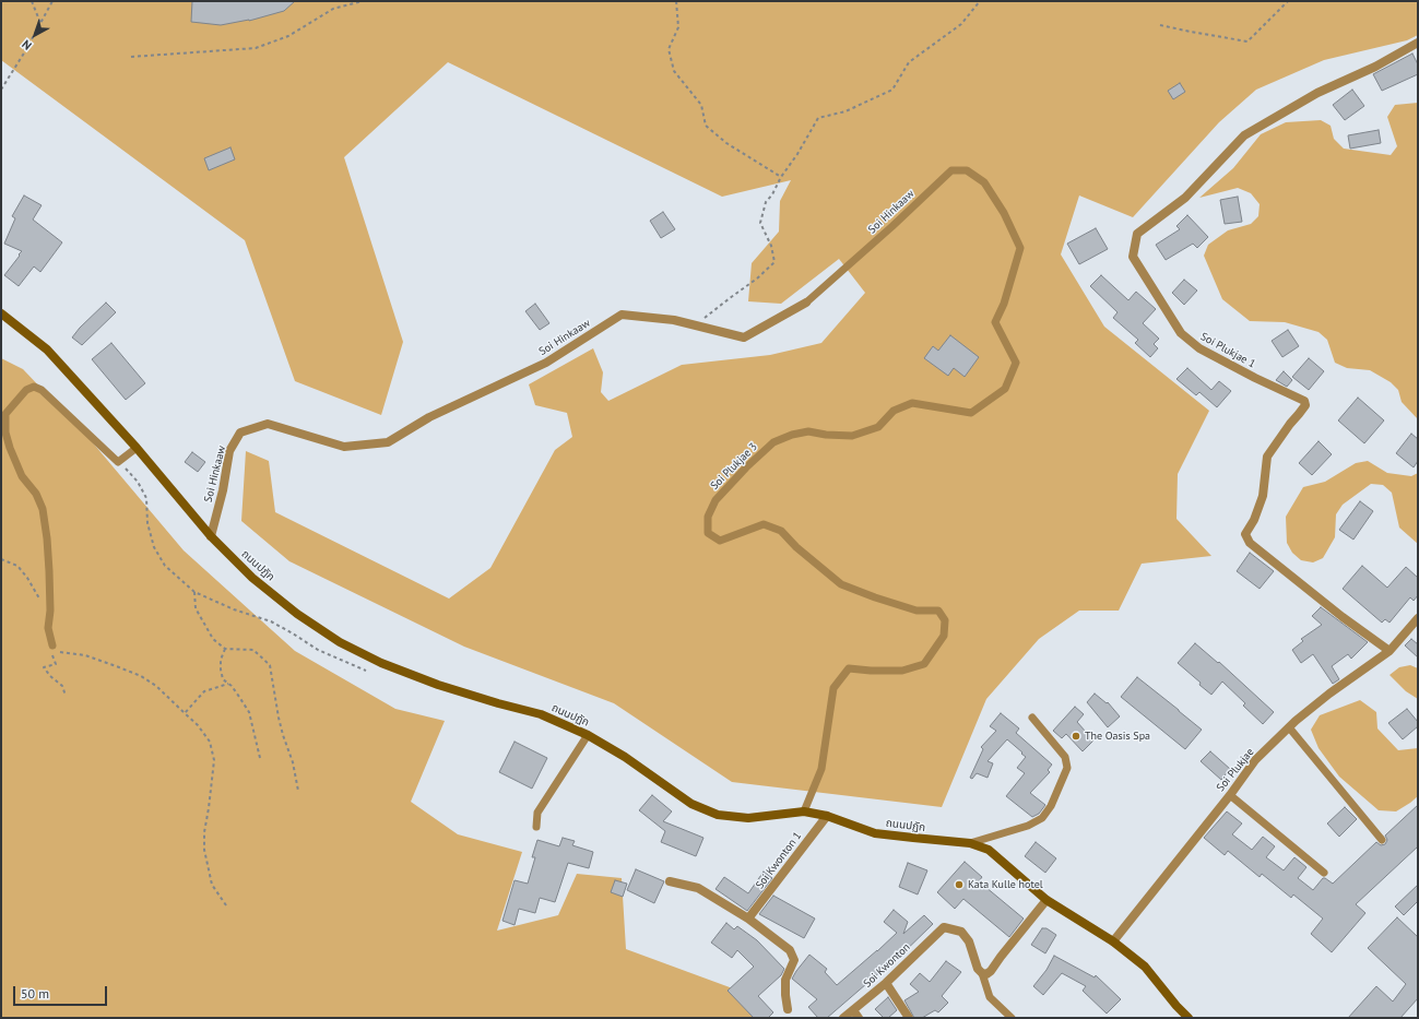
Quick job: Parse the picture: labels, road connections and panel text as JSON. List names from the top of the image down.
{
  "streets": {
    "main road": ["ถนนปฏัก"],
    "street": [
      "Soi Hinkaaw",
      "Soi Plukjae 1",
      "Soi Plukjae",
      "Soi Kwonton 1",
      "Soi Kwonton"
    ],
    "lane": ["Soi Plukjae 3"]
  },
  "crossings": [
    ["Soi Hinkaaw", "Soi Plukjae 3"],
    ["Soi Hinkaaw", "ถนนปฏัก"],
    ["Soi Plukjae 1", "Soi Plukjae"],
    ["Soi Plukjae 3", "ถนนปฏัก"],
    ["ถนนปฏัก", "Soi Plukjae"],
    ["ถนนปฏัก", "Soi Kwonton 1"]
  ],
  "places": ["The Oasis Spa", "Kata Kulle hotel"],
  "scale_bar": "50 m",
  "north": "bottom left"
}
